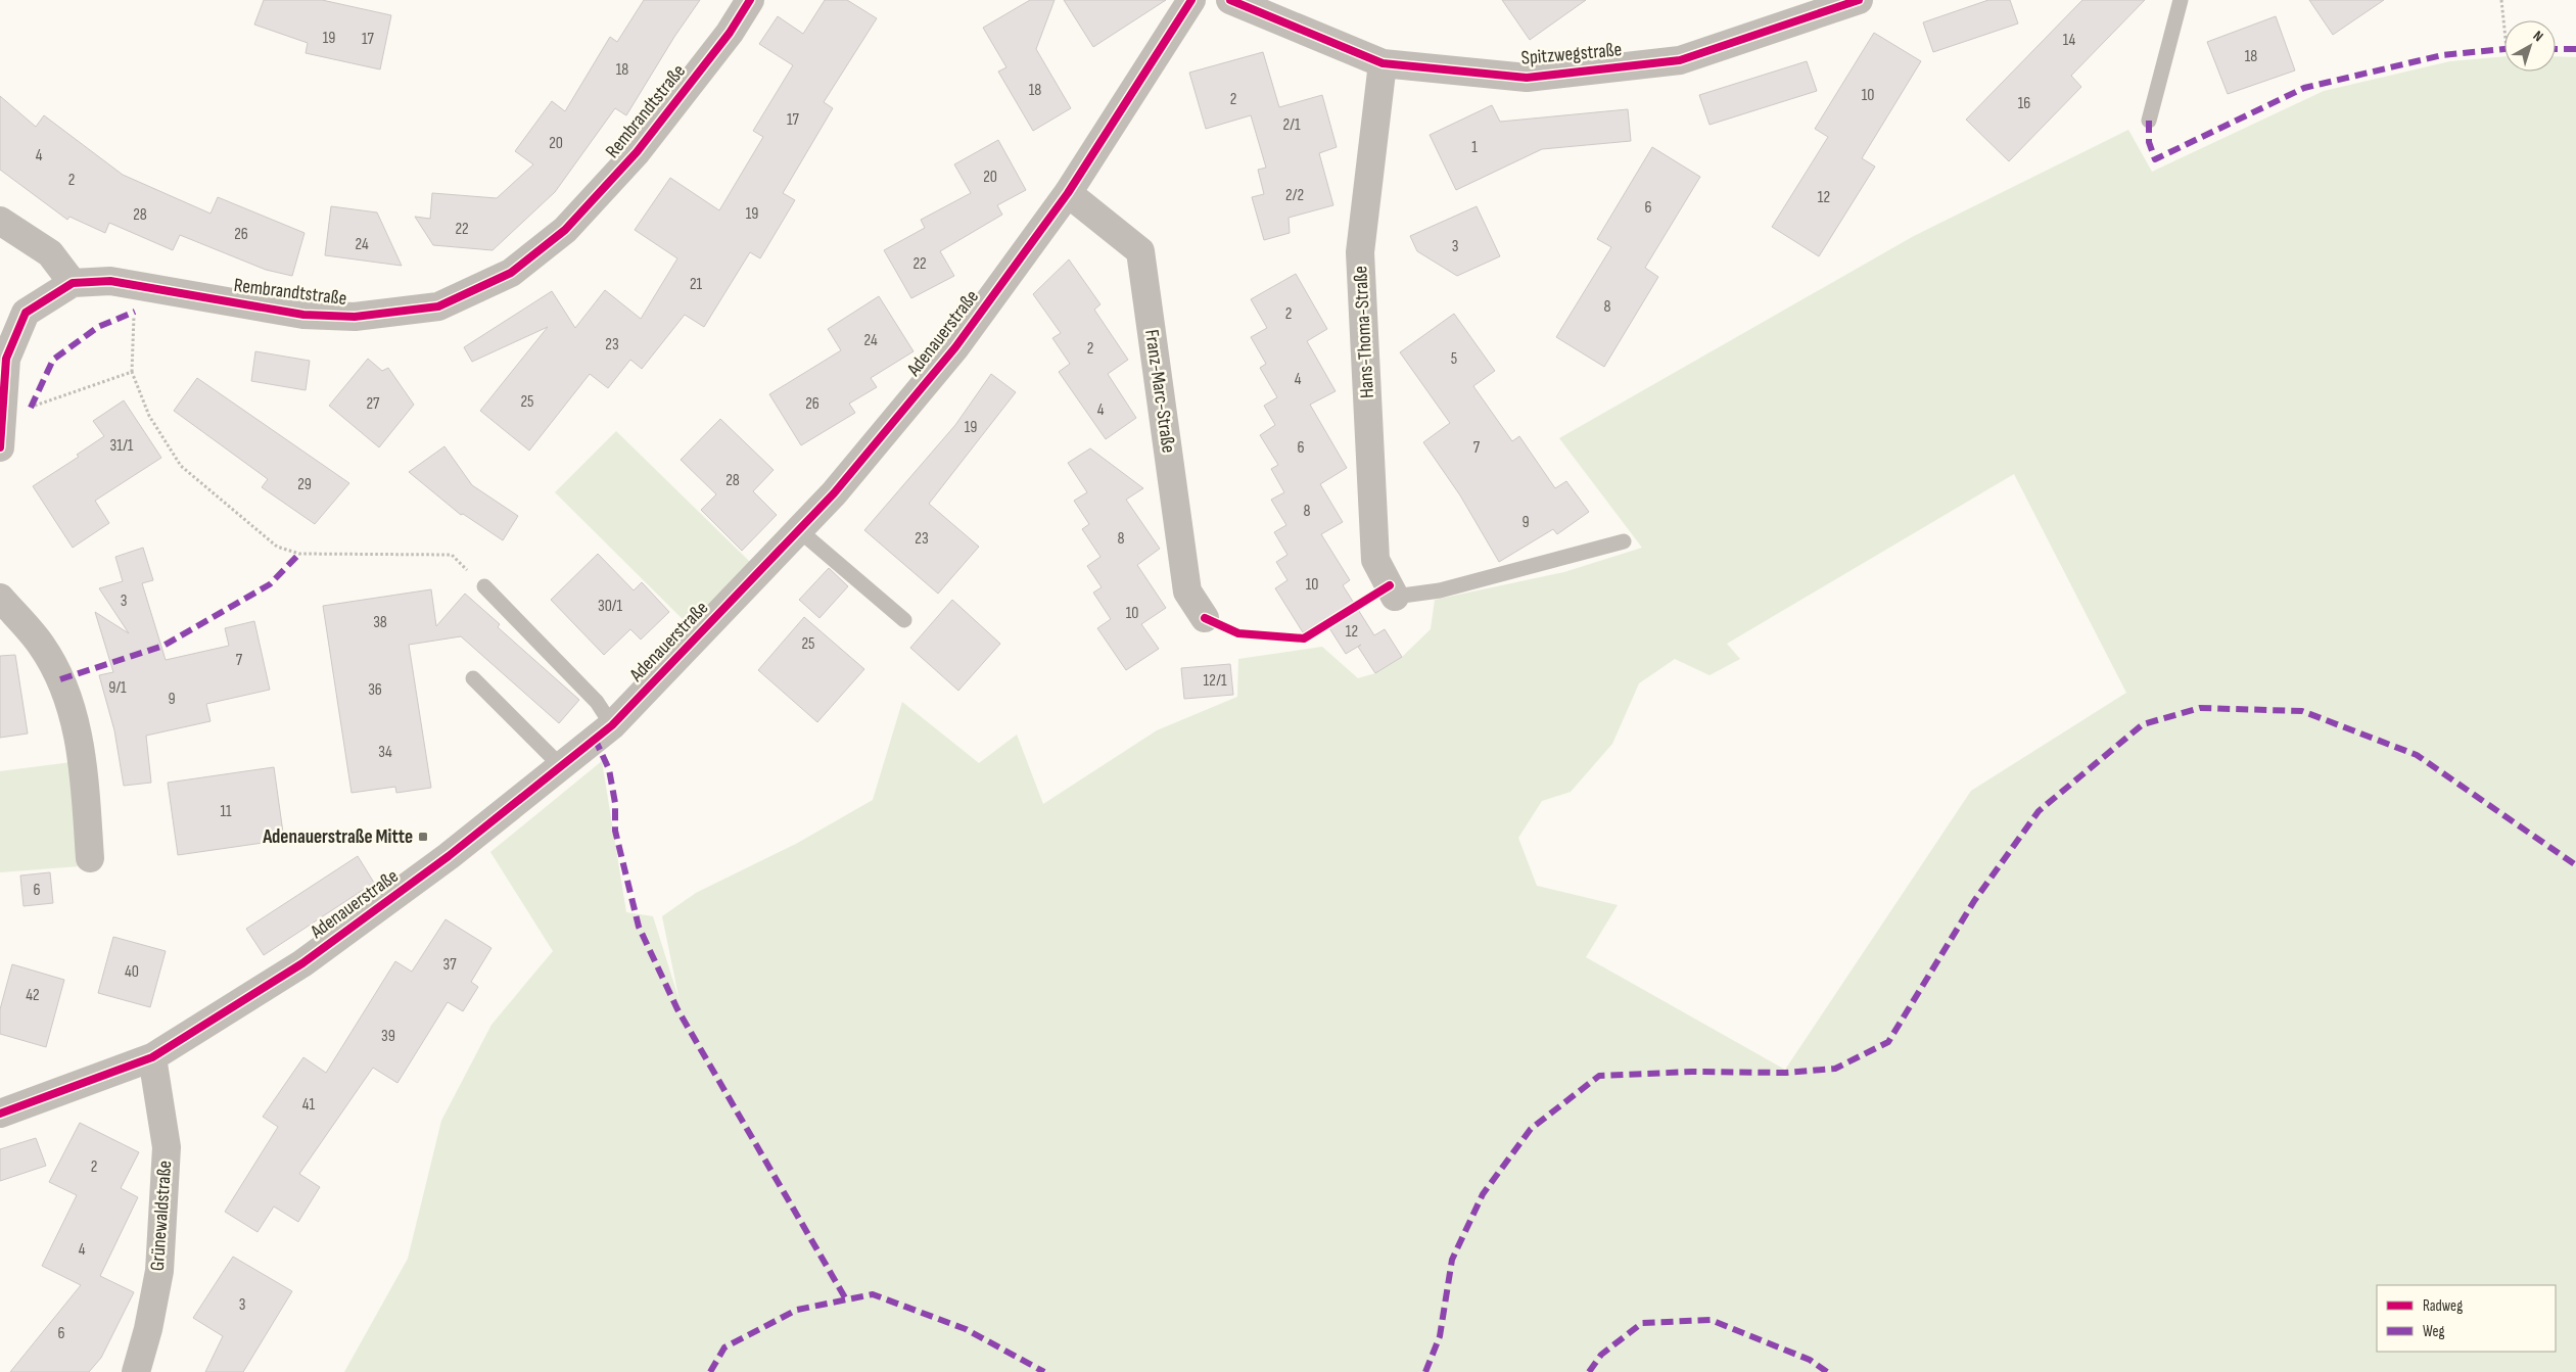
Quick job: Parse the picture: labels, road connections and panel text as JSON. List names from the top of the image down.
{
  "streets": {
    "street": [
      "Spitzwegstraße",
      "Rembrandtstraße",
      "Hans-Thoma-Straße",
      "Adenauerstraße",
      "Franz-Marc-Straße",
      "Grünewaldstraße"
    ]
  },
  "crossings": [
    ["Spitzwegstraße", "Hans-Thoma-Straße"],
    ["Adenauerstraße", "Franz-Marc-Straße"],
    ["Adenauerstraße", "Grünewaldstraße"]
  ],
  "places": {
    "transit": ["Adenauerstraße Mitte"]
  },
  "house_numbers": [
    "19",
    "17",
    "14",
    "18",
    "18",
    "18",
    "10",
    "2",
    "16",
    "17",
    "2/1",
    "20",
    "1",
    "4",
    "20",
    "2",
    "2/2",
    "12",
    "6",
    "19",
    "28",
    "22",
    "26",
    "24",
    "3",
    "22",
    "21",
    "8",
    "2",
    "24",
    "23",
    "2",
    "5",
    "4",
    "25",
    "27",
    "26",
    "4",
    "19",
    "31/1",
    "6",
    "7",
    "28",
    "29",
    "8",
    "9",
    "23",
    "8",
    "10",
    "3",
    "30/1",
    "10",
    "38",
    "12",
    "25",
    "7",
    "12/1",
    "9/1",
    "36",
    "9",
    "34",
    "11",
    "6",
    "37",
    "40",
    "42",
    "39",
    "41",
    "2",
    "4",
    "3",
    "6"
  ],
  "legend": ["Radweg", "Weg"],
  "north": "top right"
}
